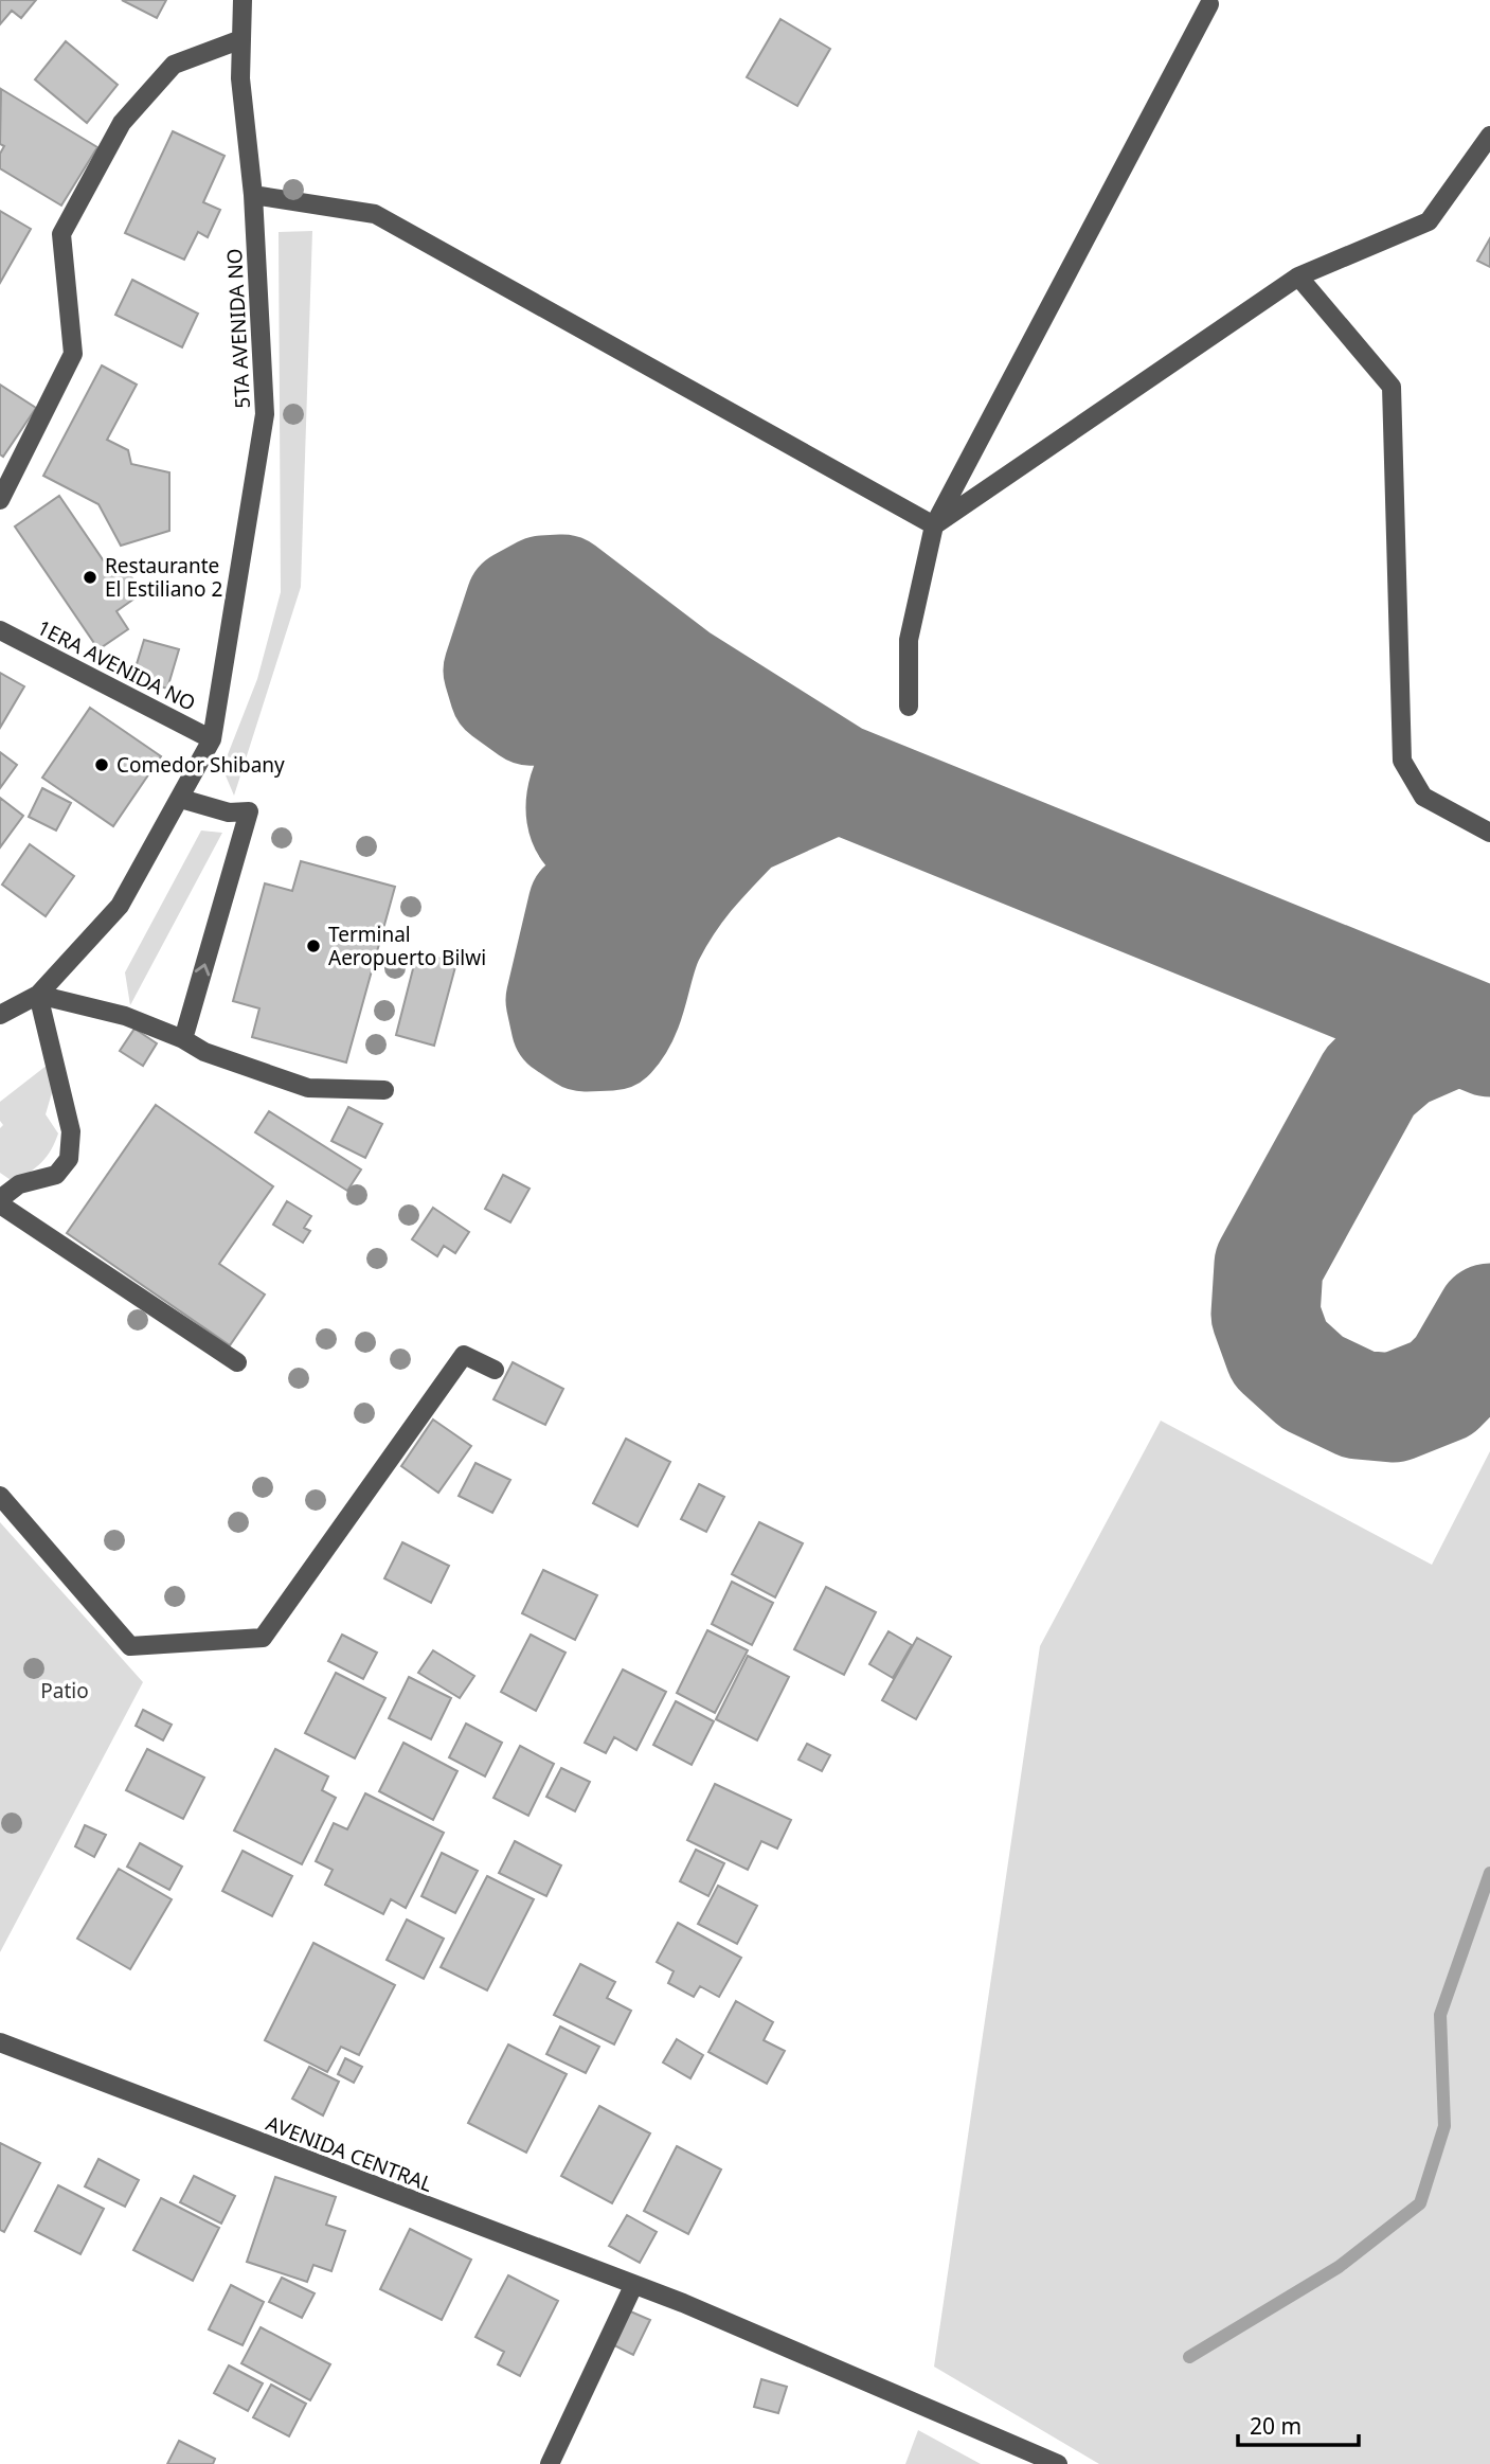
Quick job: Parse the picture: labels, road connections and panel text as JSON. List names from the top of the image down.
{
  "streets": {
    "street": ["5TA AVENIDA NO", "1ERA AVENIDA NO", "AVENIDA CENTRAL"]
  },
  "crossings": [
    ["5TA AVENIDA NO", "1ERA AVENIDA NO"]
  ],
  "parks": ["Patio"],
  "places": ["Restaurante El Estiliano 2", "Comedor Shibany", "Terminal Aeropuerto Bilwi"],
  "scale_bar": "20 m"
}
